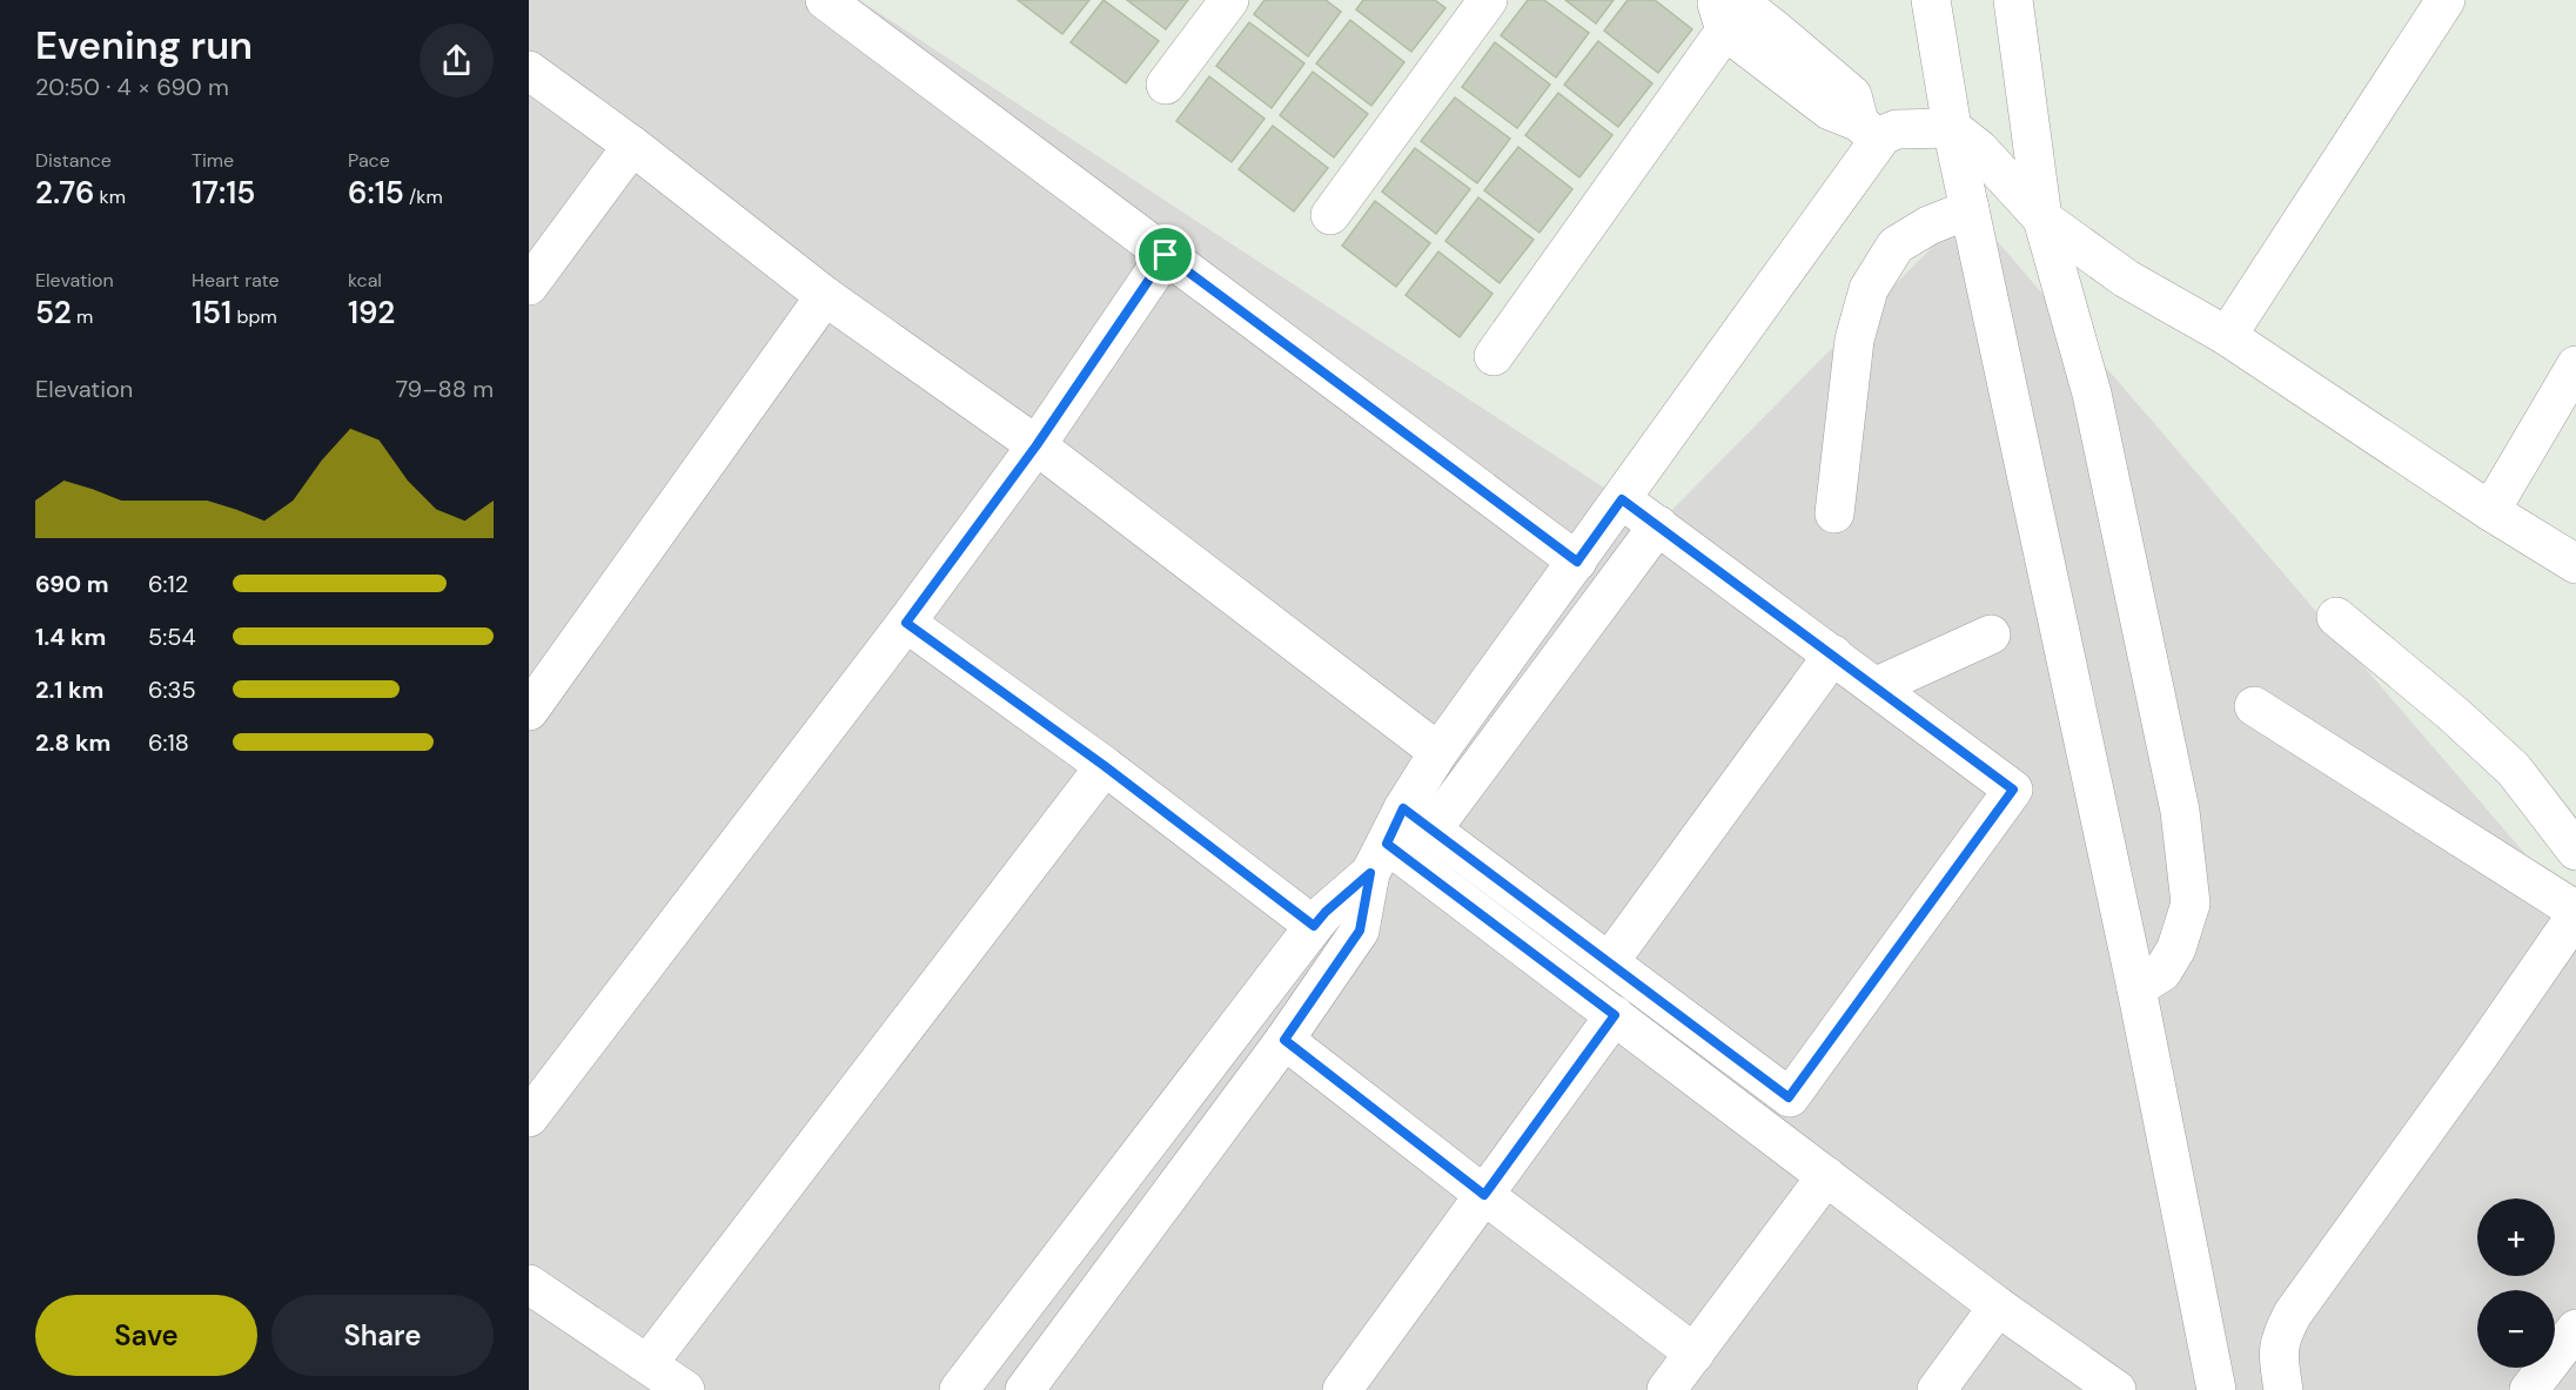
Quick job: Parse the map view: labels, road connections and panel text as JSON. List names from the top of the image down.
{
  "page": {
    "heading": ["Evening run", "20:50 · 4 × 690 m"],
    "stats": [
      ["Distance", "2.76 km"],
      ["Time", "17:15"],
      ["Pace", "6:15 /km"],
      ["Elevation", "52 m"],
      ["Heart rate", "151 bpm"],
      ["kcal", "192"]
    ],
    "chart": ["Elevation", "79–88 m"],
    "list": [
      {
        "name": "690 m",
        "note": "6:12"
      },
      {
        "name": "1.4 km",
        "note": "5:54"
      },
      {
        "name": "2.1 km",
        "note": "6:35"
      },
      {
        "name": "2.8 km",
        "note": "6:18"
      }
    ],
    "map_buttons": ["+", "−"],
    "buttons": ["Save", "Share"]
  }
}
